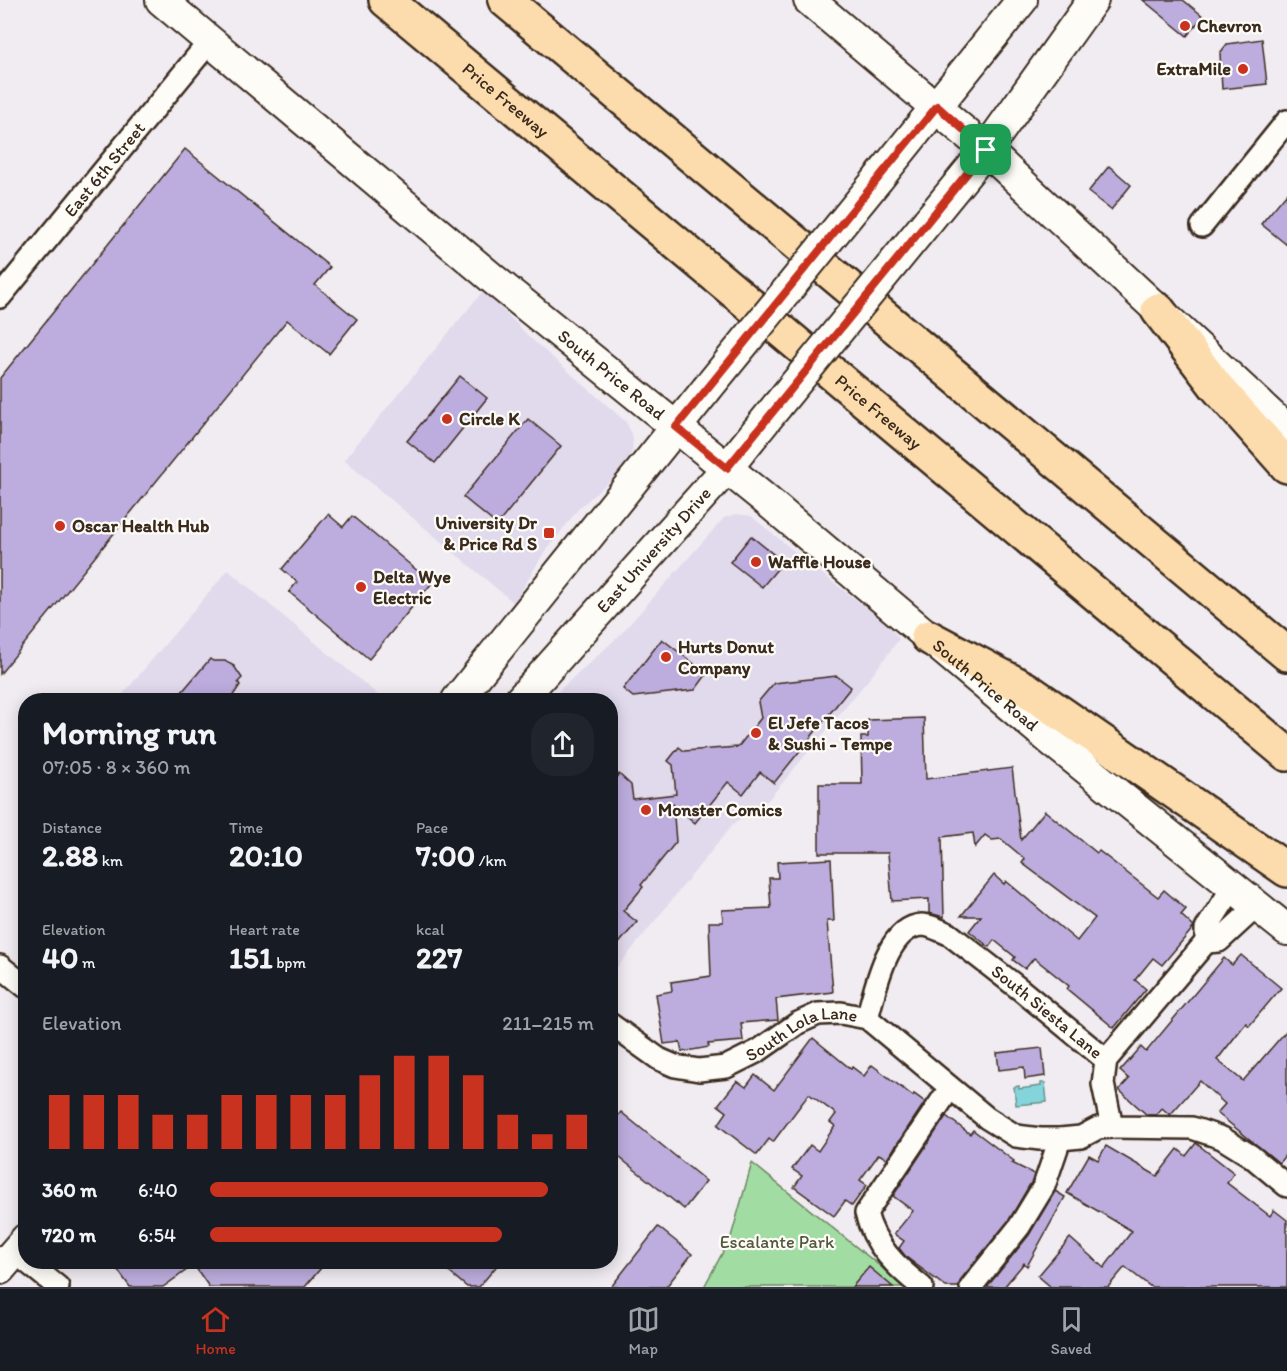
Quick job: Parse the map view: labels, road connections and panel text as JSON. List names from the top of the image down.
{
  "streets": {
    "highway": ["Price Freeway"],
    "main road": ["South Price Road", "East University Drive"],
    "street": ["East 6th Street", "South Siesta Lane", "South Lola Lane"]
  },
  "crossings": [
    ["East 6th Street", "South Price Road"],
    ["South Price Road", "East University Drive"],
    ["South Siesta Lane", "South Lola Lane"]
  ],
  "parks": ["Escalante Park"],
  "places": {
    "other": [
      "Chevron",
      "ExtraMile",
      "Circle K",
      "Oscar Health Hub",
      "Waffle House",
      "Delta Wye Electric",
      "Hurts Donut Company",
      "El Jefe Tacos & Sushi - Tempe",
      "Monster Comics"
    ],
    "transit": ["University Dr & Price Rd S"]
  },
  "page": {
    "heading": ["Morning run", "07:05 · 8 × 360 m"],
    "stats": [
      ["Distance", "2.88 km"],
      ["Time", "20:10"],
      ["Pace", "7:00 /km"],
      ["Elevation", "40 m"],
      ["Heart rate", "151 bpm"],
      ["kcal", "227"]
    ],
    "chart": ["Elevation", "211–215 m"],
    "list": [
      {
        "name": "360 m",
        "note": "6:40"
      },
      {
        "name": "720 m",
        "note": "6:54"
      }
    ],
    "tabs": ["Home", "Map", "Saved"]
  }
}
